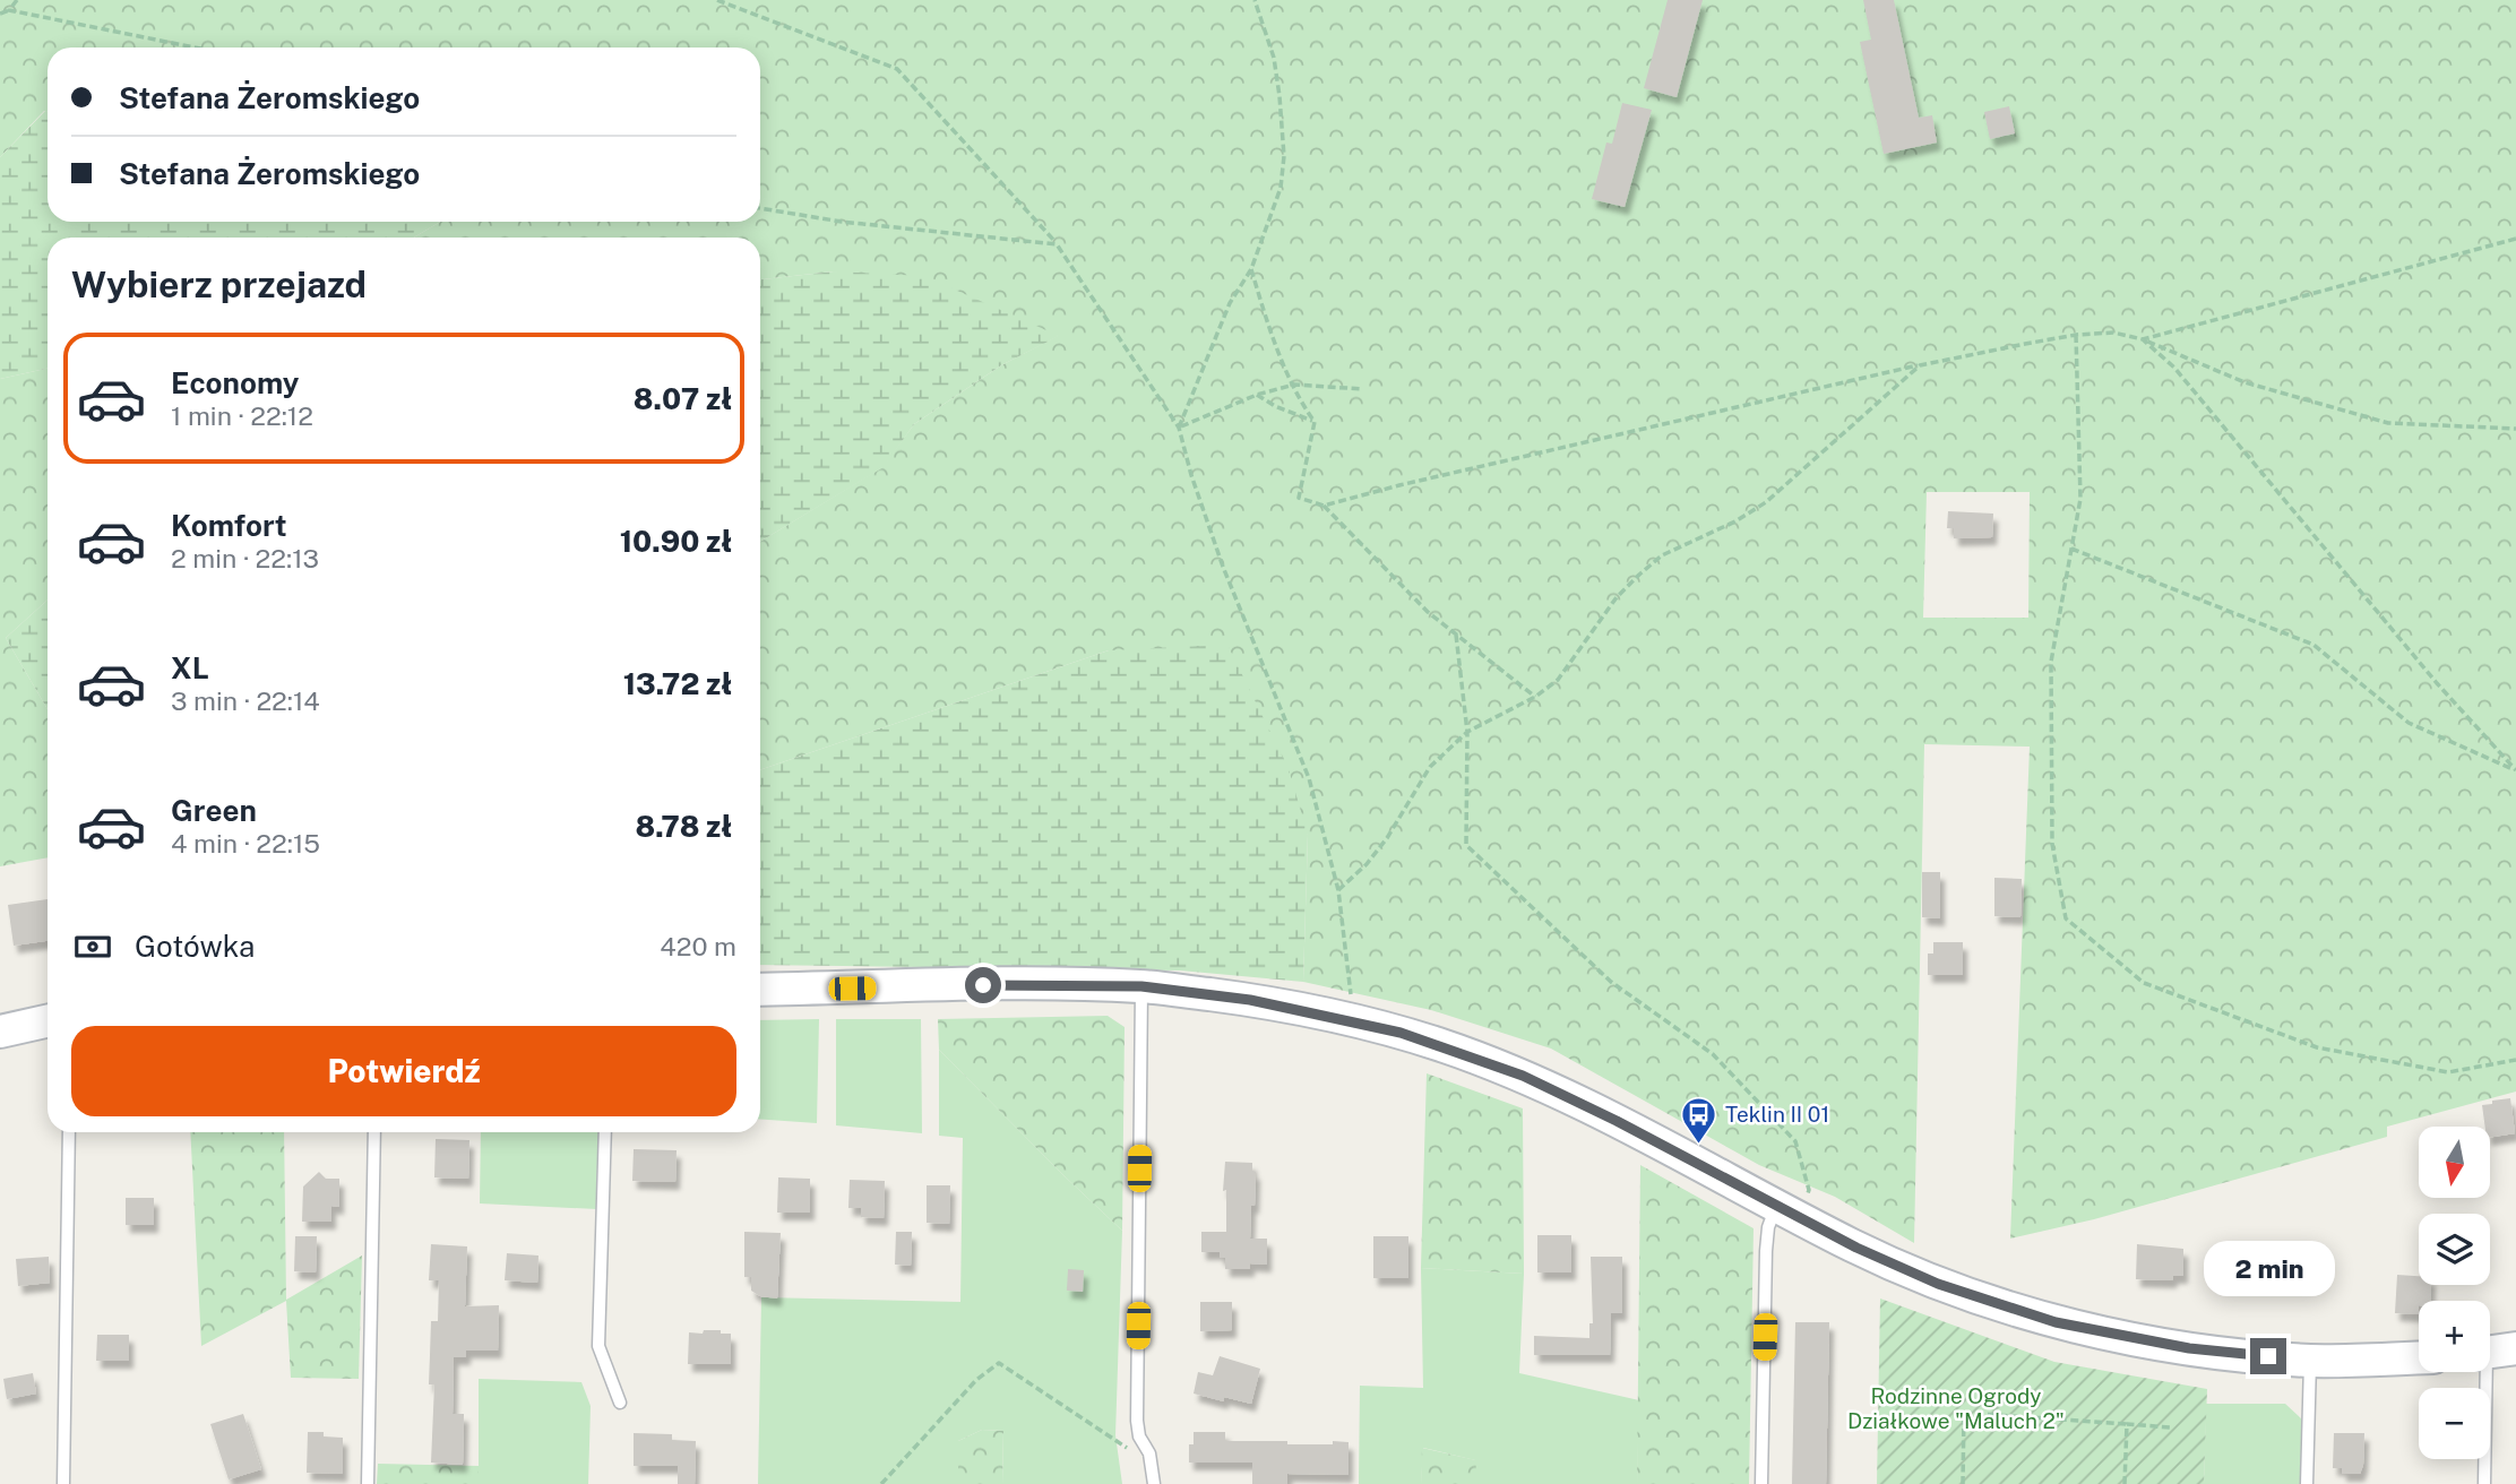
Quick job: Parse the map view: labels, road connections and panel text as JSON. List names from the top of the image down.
{
  "parks": ["Rodzinne Ogrody Działkowe \"Maluch 2\""],
  "places": {
    "bus stop": ["Teklin II 01"]
  },
  "north": "bottom",
  "page": {
    "banner": ["Stefana Żeromskiego", "Stefana Żeromskiego"],
    "heading": "Wybierz przejazd",
    "list": [
      {
        "name": "Economy",
        "note": "1 min · 22:12",
        "value": "8.07 zł"
      },
      {
        "name": "Komfort",
        "note": "2 min · 22:13",
        "value": "10.90 zł"
      },
      {
        "name": "XL",
        "note": "3 min · 22:14",
        "value": "13.72 zł"
      },
      {
        "name": "Green",
        "note": "4 min · 22:15",
        "value": "8.78 zł"
      }
    ],
    "pay": ["Gotówka", "420 m"],
    "buttons": "Potwierdź",
    "map_buttons": ["+", "−"],
    "bubble": "2 min"
  }
}
